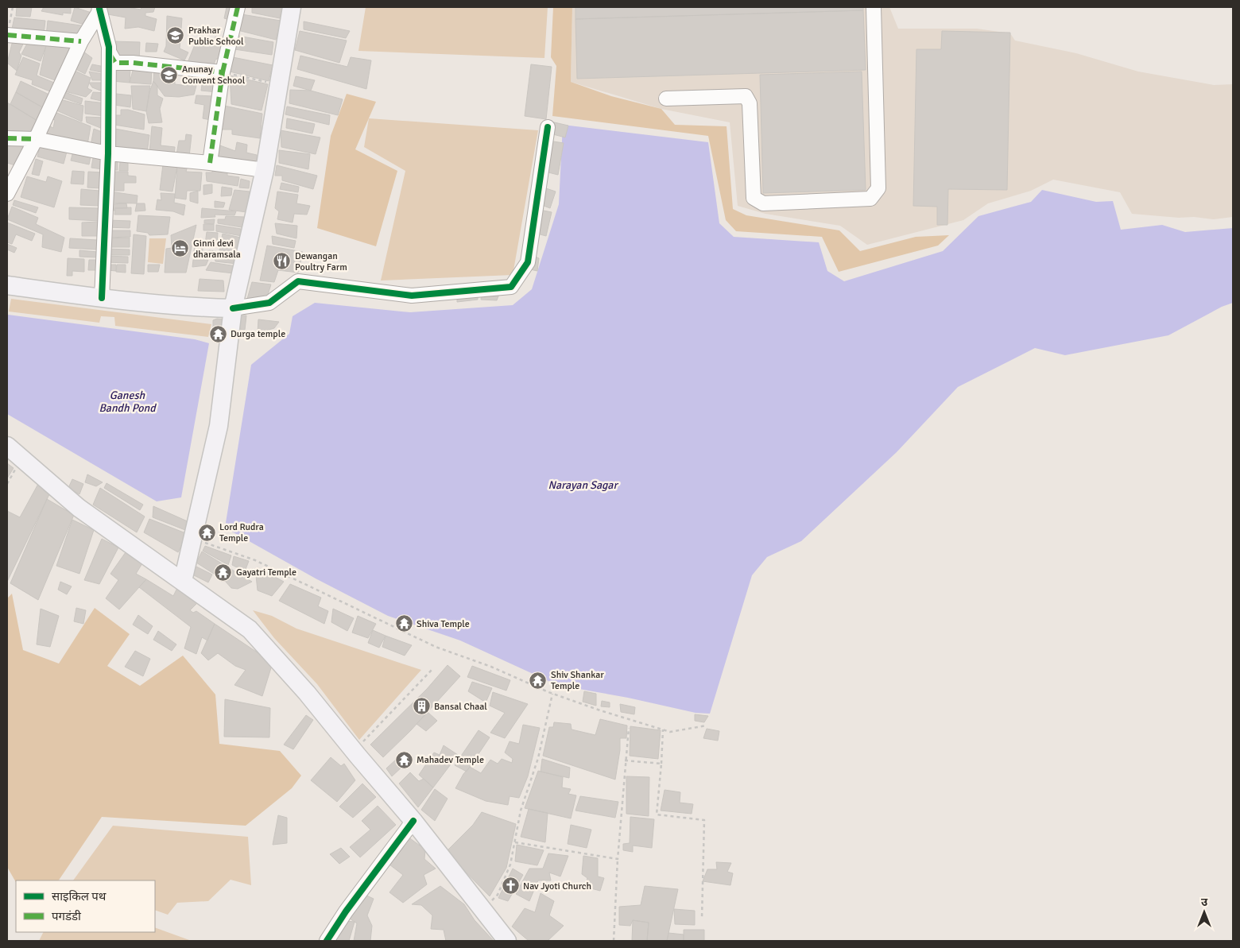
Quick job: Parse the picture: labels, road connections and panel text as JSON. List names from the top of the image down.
{
  "water": ["Ganesh Bandh Pond", "Narayan Sagar"],
  "places": {
    "school or university": ["Prakhar Public School", "Anunay Convent School"],
    "hotel": ["Ginni devi dharamsala"],
    "restaurant": ["Dewangan Poultry Farm"],
    "temple": [
      "Durga temple",
      "Lord Rudra Temple",
      "Gayatri Temple",
      "Shiva Temple",
      "Shiv Shankar Temple",
      "Mahadev Temple"
    ],
    "building": ["Bansal Chaal"],
    "church": ["Nav Jyoti Church"]
  },
  "legend": ["साइकिल पथ", "पगडंडी"],
  "north": "top"
}
